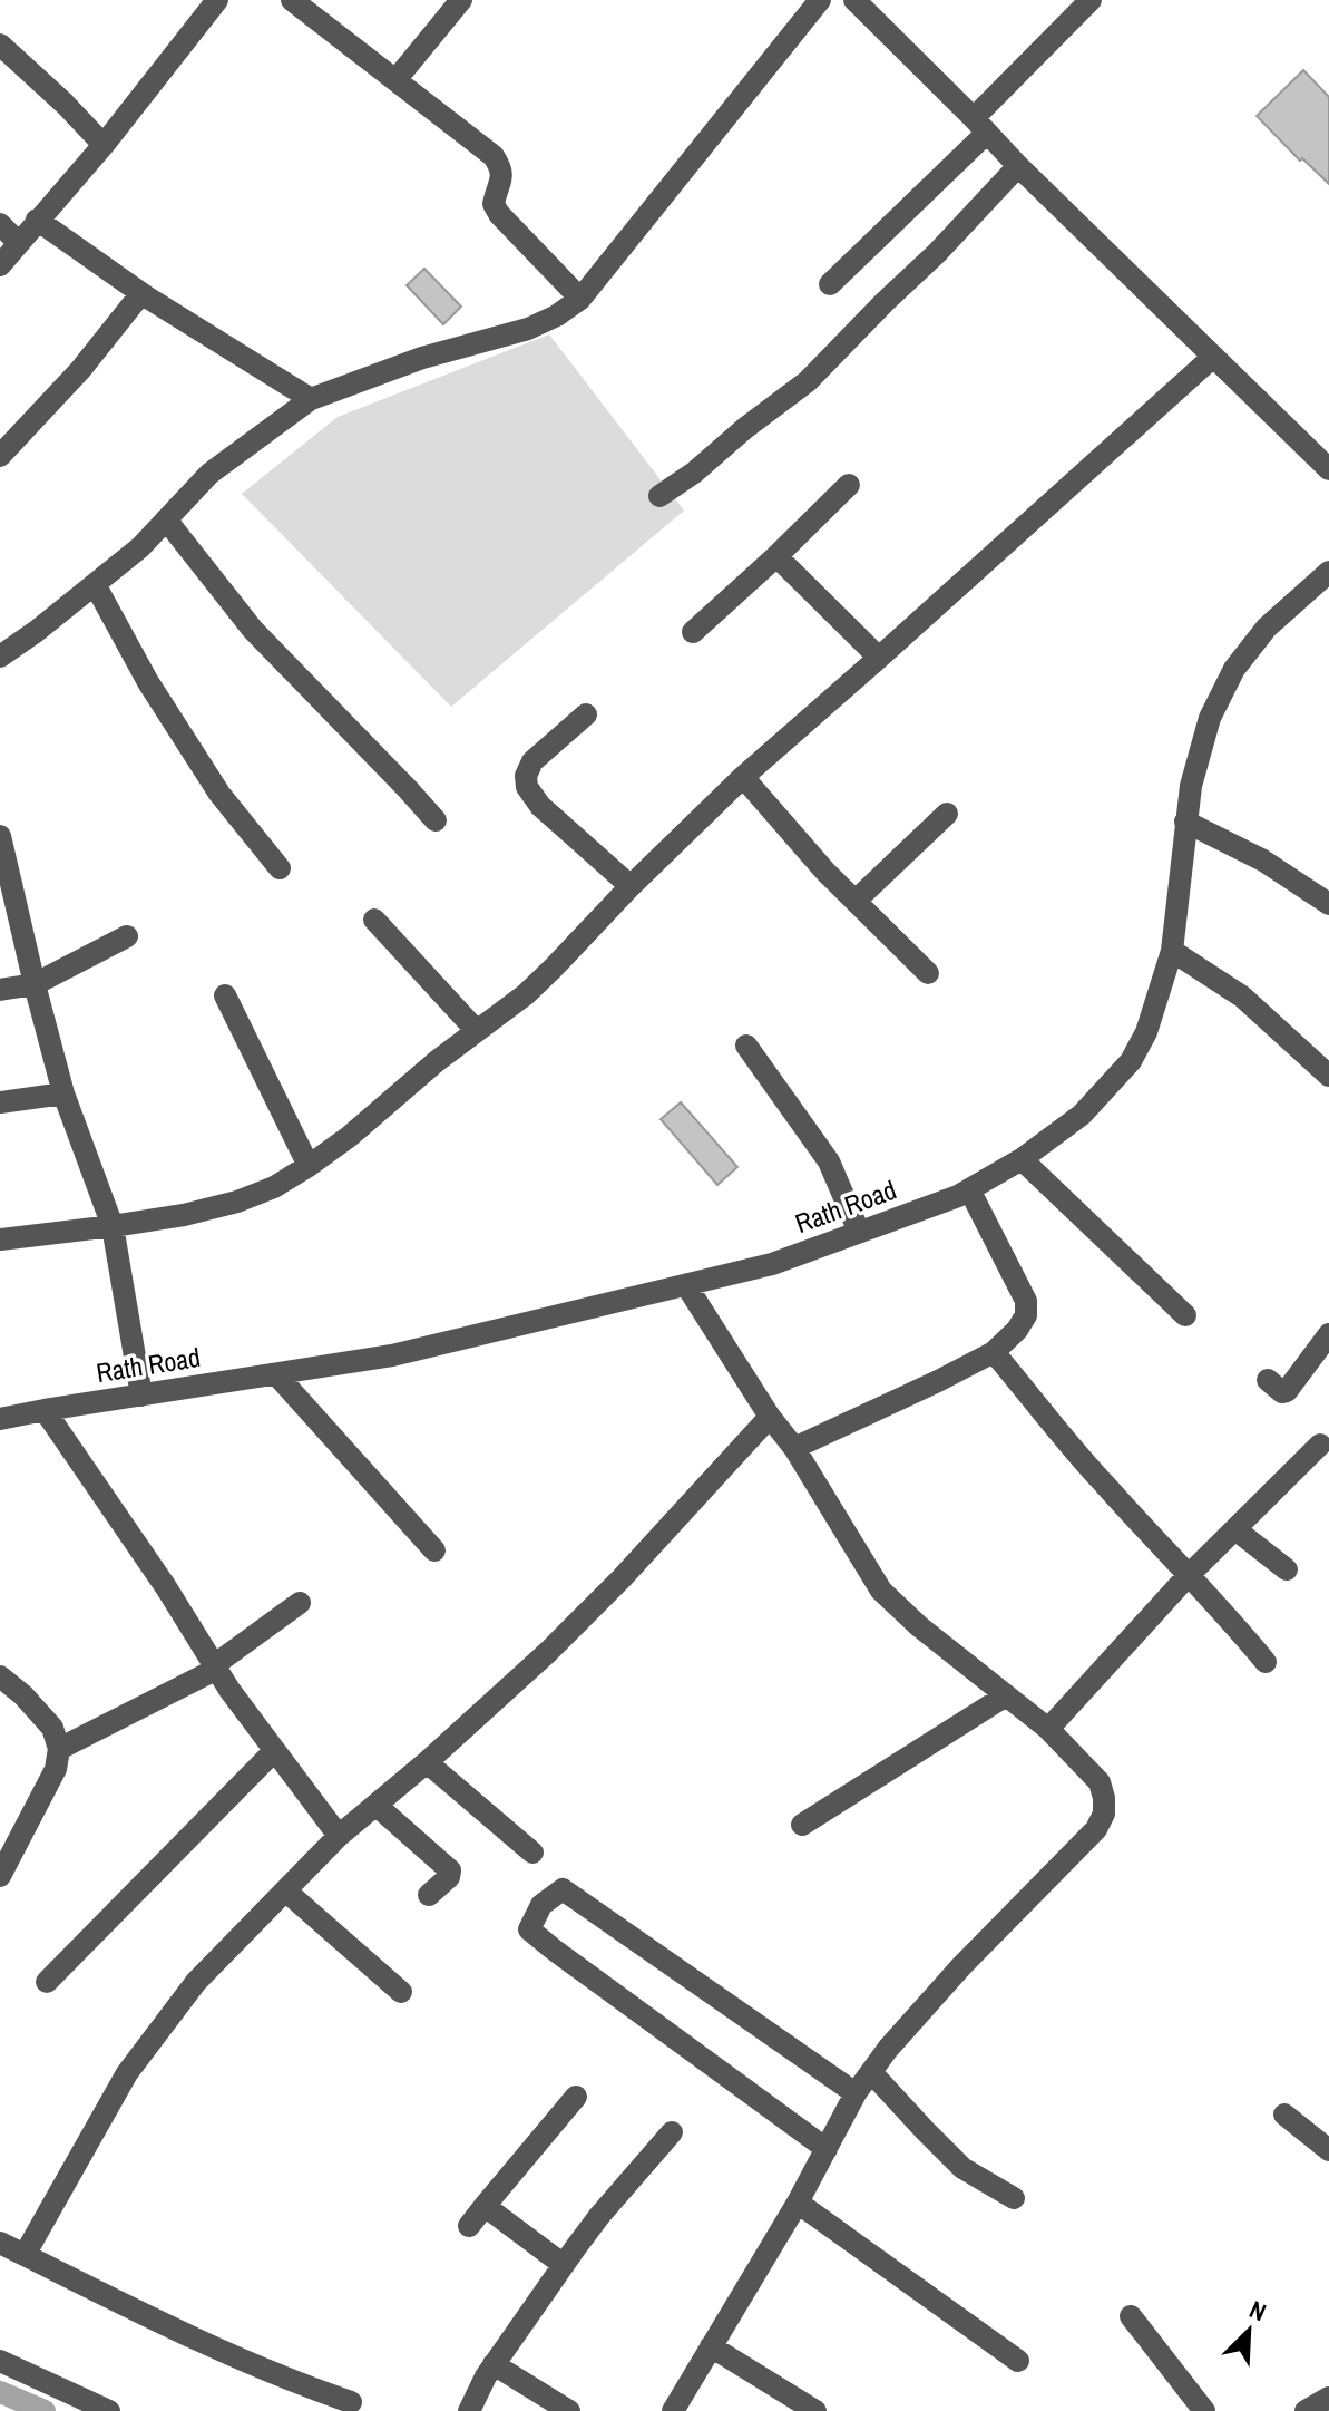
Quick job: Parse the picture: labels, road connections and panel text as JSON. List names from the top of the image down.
{
  "streets": {
    "street": ["Rath Road"]
  },
  "north": "top right"
}
